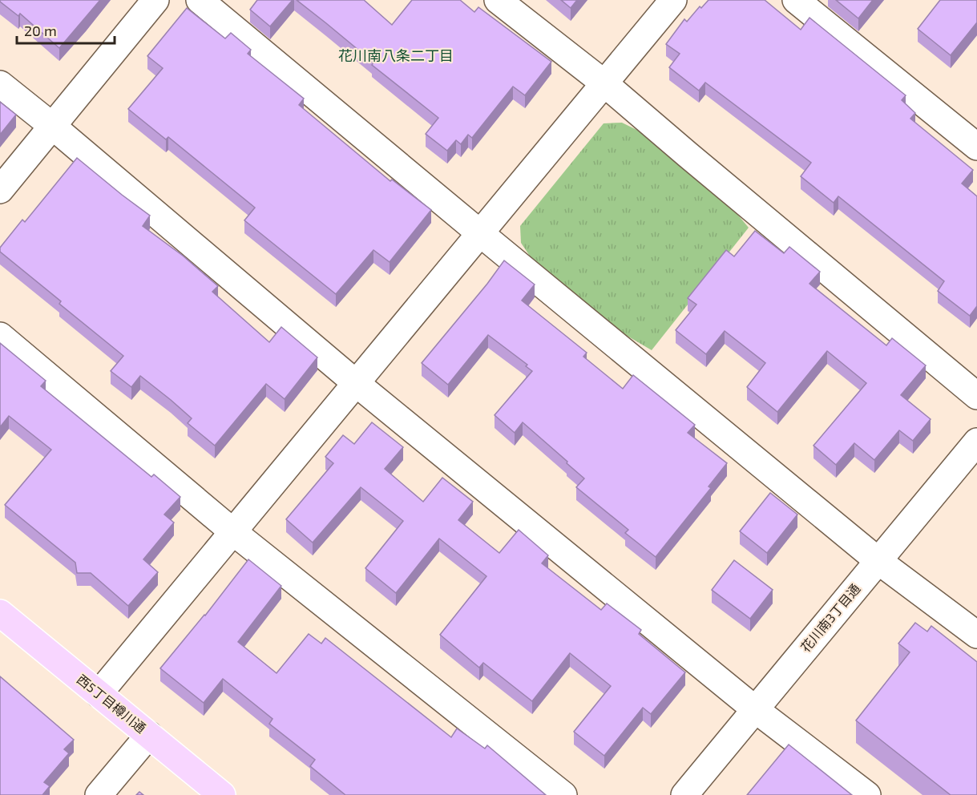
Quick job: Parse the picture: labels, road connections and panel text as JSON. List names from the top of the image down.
{
  "streets": {
    "main road": ["西5丁目樽川通"],
    "street": ["花川南3丁目通"]
  },
  "districts": ["花川南八条二丁目"],
  "scale_bar": "20 m"
}
